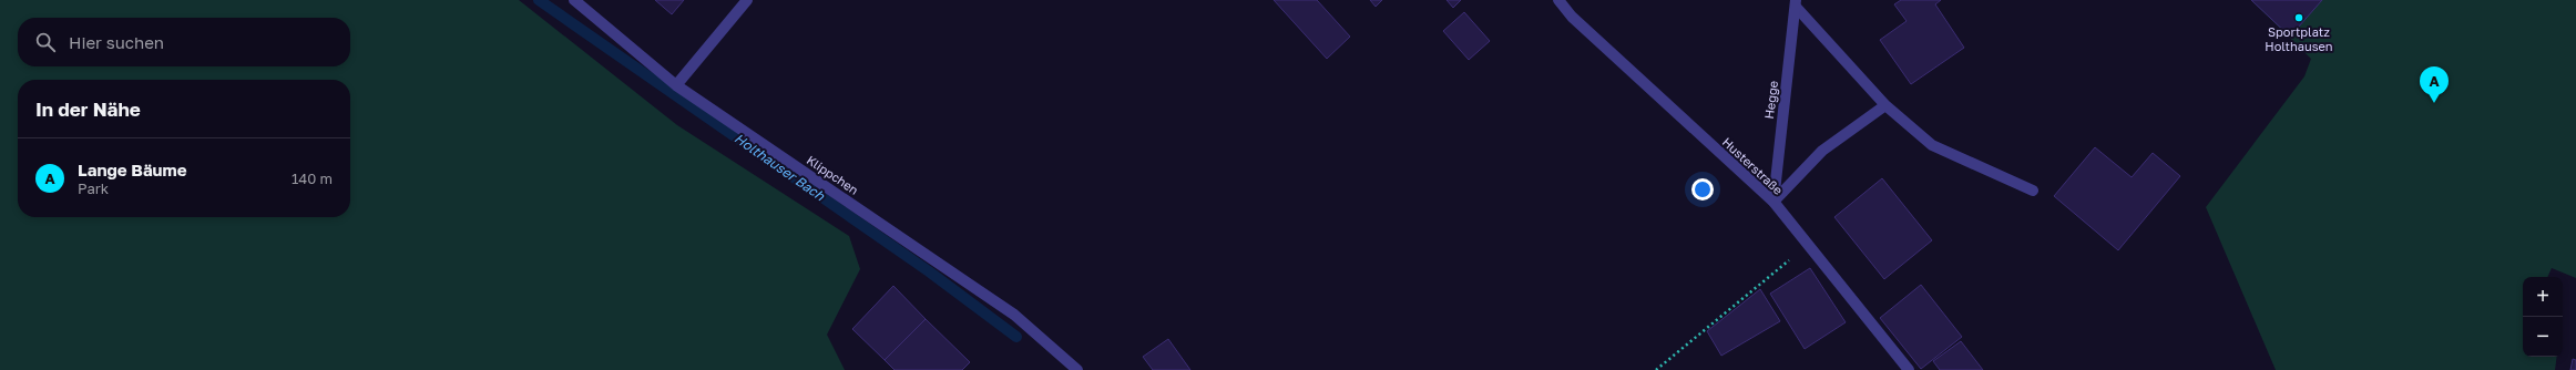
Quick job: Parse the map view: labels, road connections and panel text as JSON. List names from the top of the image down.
{
  "streets": {
    "street": ["Hegge", "Husterstraße", "Klippchen"]
  },
  "crossings": [
    ["Hegge", "Husterstraße"]
  ],
  "water": ["Holthauser Bach"],
  "places": ["Sportplatz Holthausen"],
  "page": {
    "search": "Hier suchen",
    "pins": "A",
    "heading": "In der Nähe",
    "list": [
      {
        "mark": "A",
        "name": "Lange Bäume",
        "note": "Park",
        "value": "140 m"
      }
    ],
    "map_buttons": ["+", "−"]
  }
}
